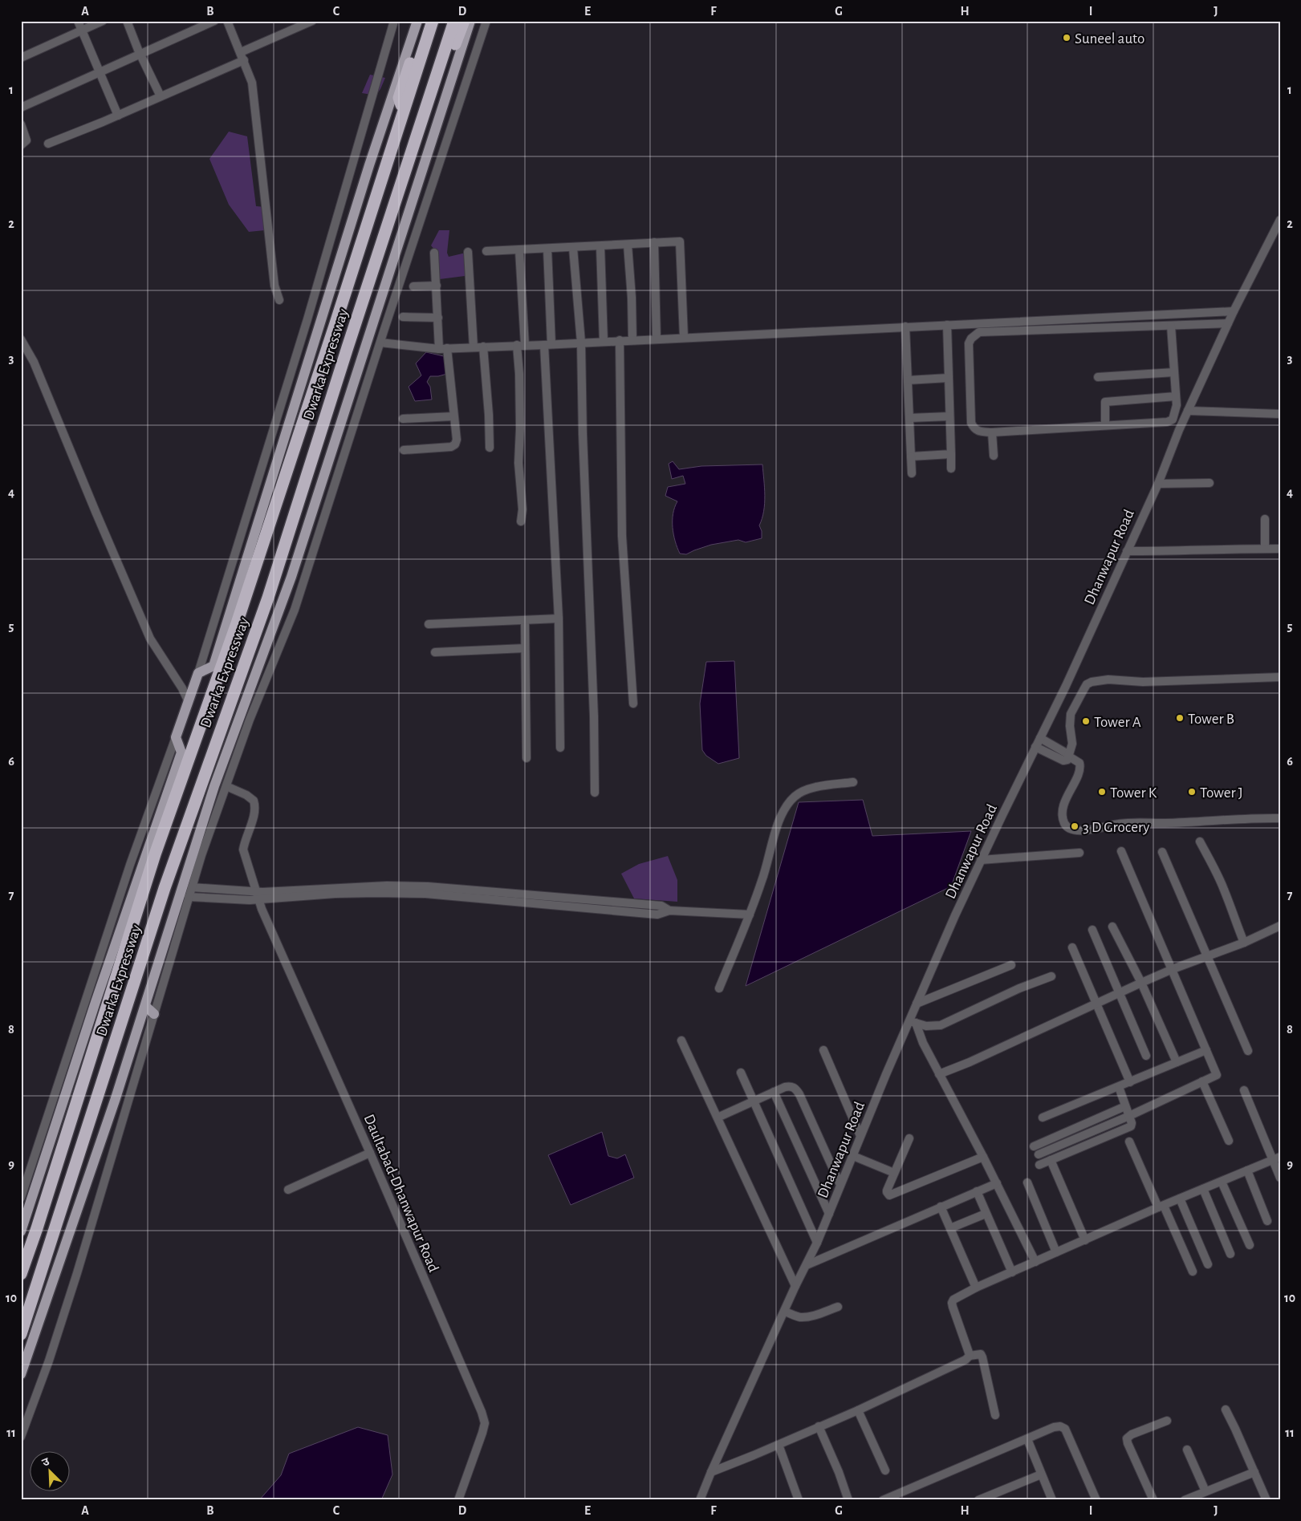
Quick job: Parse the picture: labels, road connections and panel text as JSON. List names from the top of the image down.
{
  "streets": {
    "highway": ["Dwarka Expressway"],
    "street": ["Dhanwapur Road", "Daultabad-Dhanwapur Road"]
  },
  "places": [
    "Suneel auto",
    "Tower B",
    "Tower A",
    "Tower K",
    "Tower J",
    "3 D Grocery"
  ],
  "north": "top left",
  "grid": {
    "columns": [
      "A",
      "B",
      "C",
      "D",
      "E",
      "F",
      "G",
      "H",
      "I",
      "J"
    ],
    "rows": [
      "1",
      "2",
      "3",
      "4",
      "5",
      "6",
      "7",
      "8",
      "9",
      "10",
      "11"
    ]
  }
}
